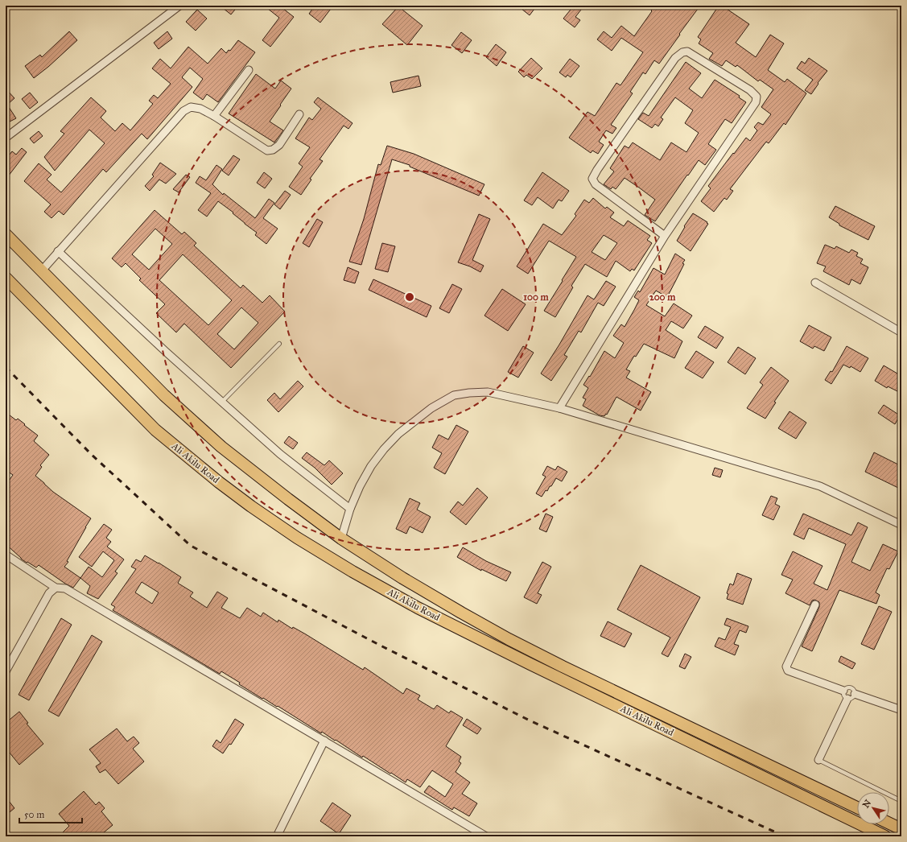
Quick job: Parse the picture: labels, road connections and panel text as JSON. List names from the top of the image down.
{
  "streets": {
    "main road": ["Ali Akilu Road"]
  },
  "scale_bar": "50 m",
  "north": "top left",
  "rings": ["100 m", "200 m"]
}
